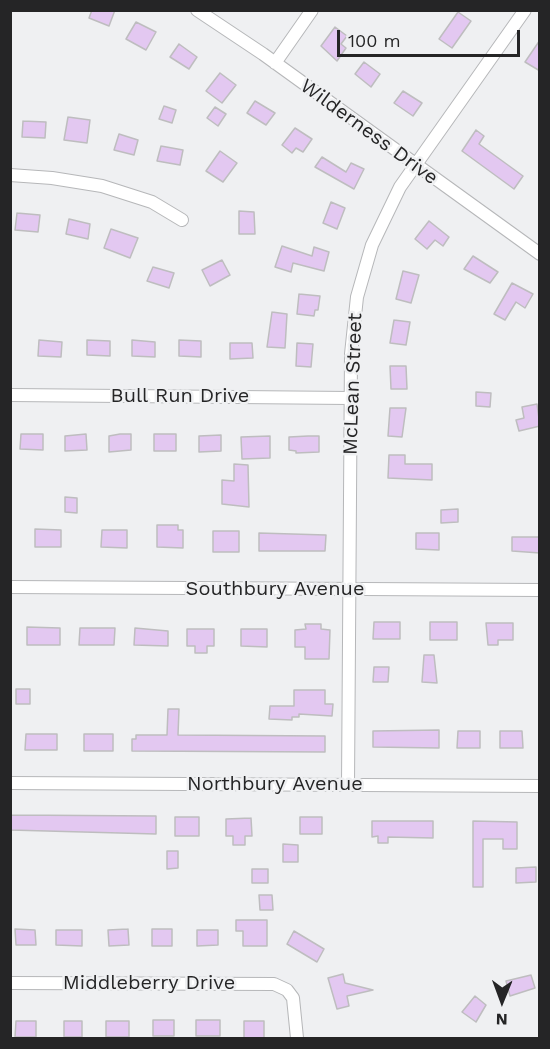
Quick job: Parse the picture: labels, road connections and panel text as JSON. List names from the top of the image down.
{
  "streets": {
    "street": [
      "Wilderness Drive",
      "McLean Street",
      "Bull Run Drive",
      "Southbury Avenue",
      "Northbury Avenue",
      "Middleberry Drive"
    ]
  },
  "crossings": [
    ["Wilderness Drive", "McLean Street"],
    ["McLean Street", "Bull Run Drive"],
    ["McLean Street", "Southbury Avenue"],
    ["McLean Street", "Northbury Avenue"]
  ],
  "scale_bar": "100 m",
  "north": "bottom"
}
